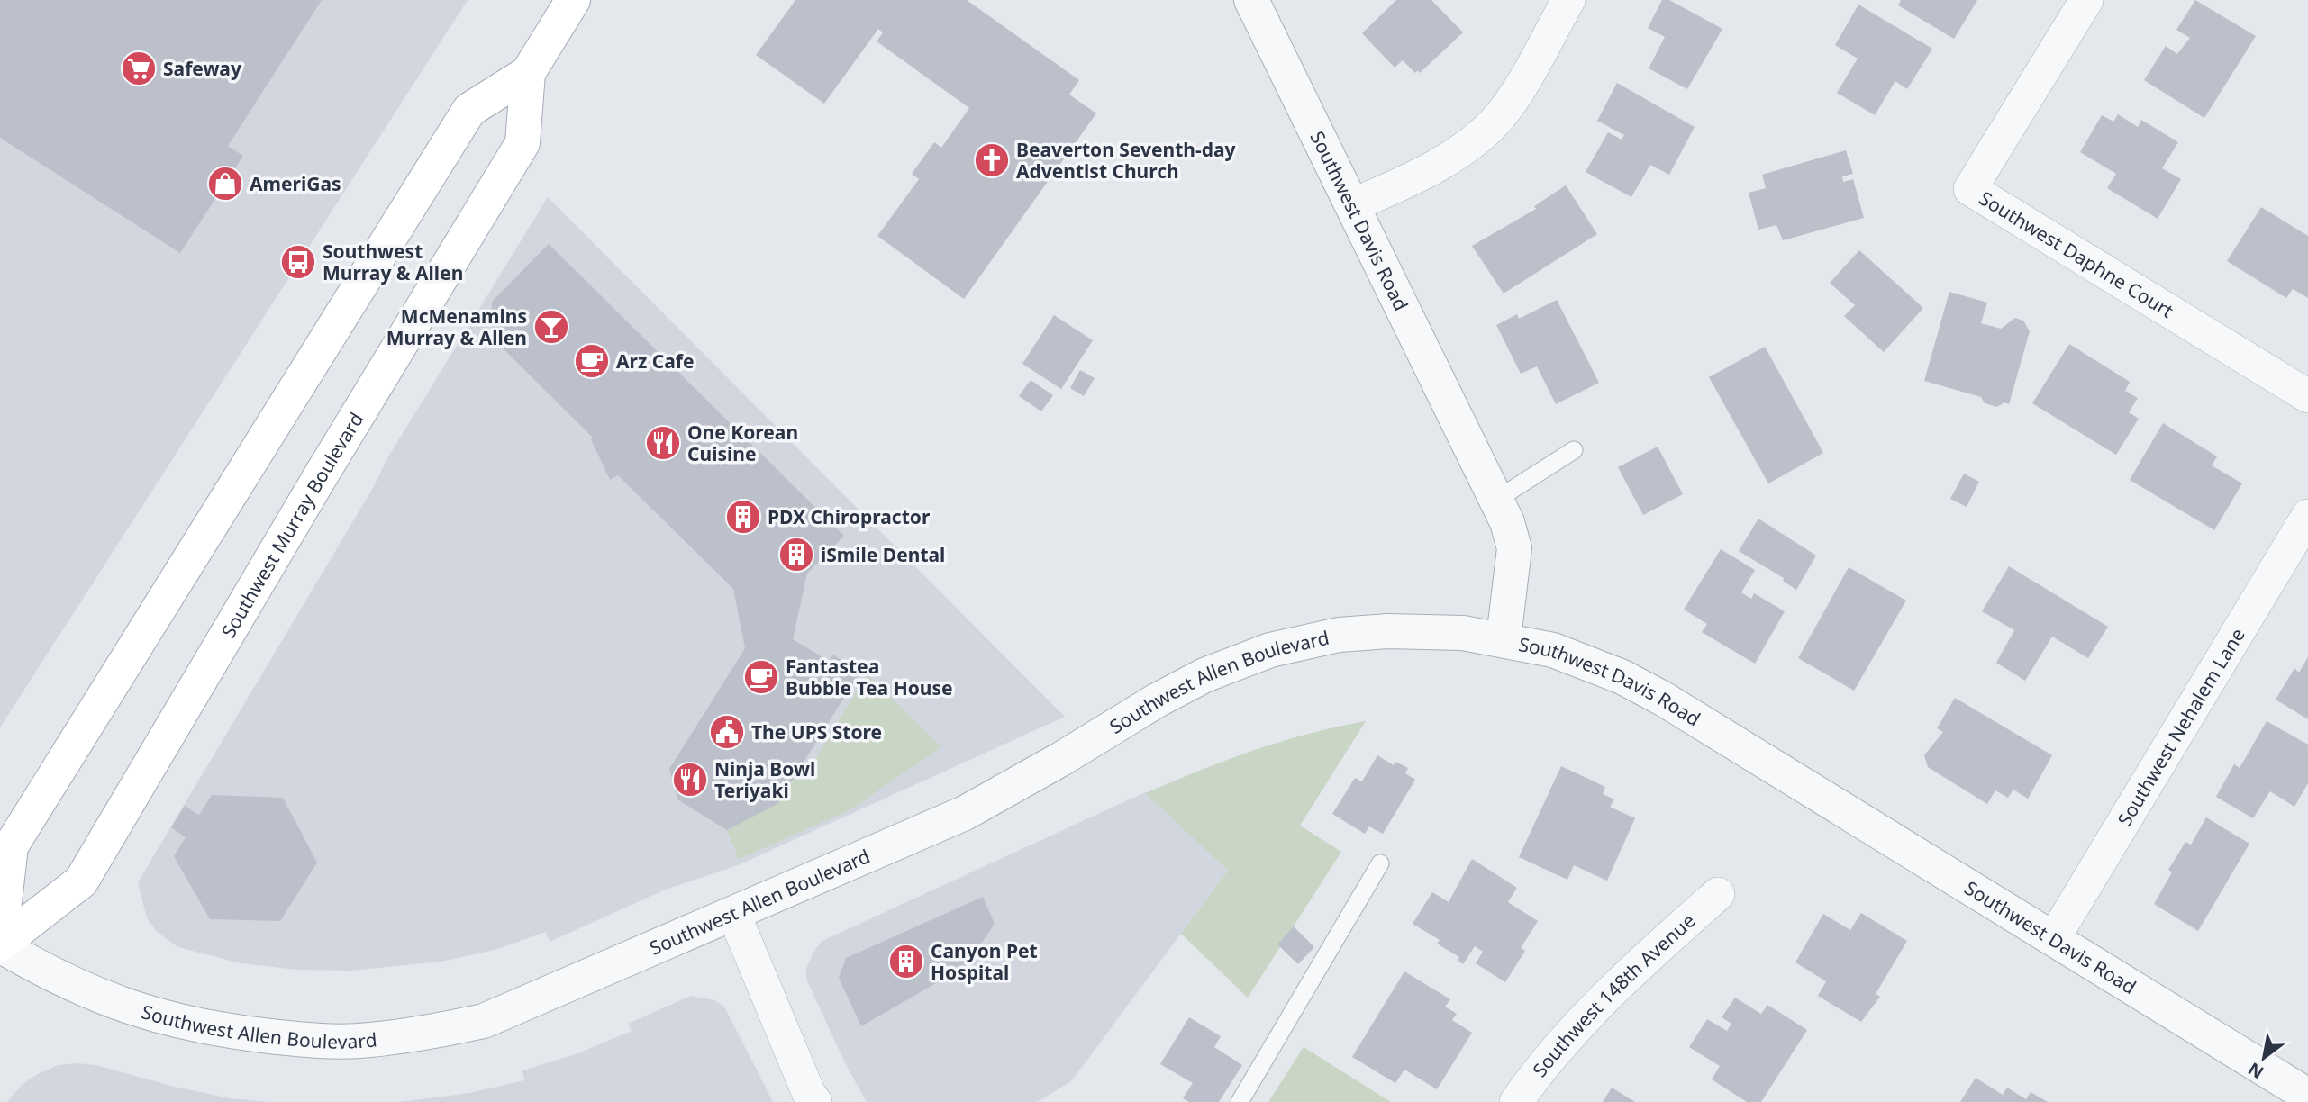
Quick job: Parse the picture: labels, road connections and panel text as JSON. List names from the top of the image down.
{
  "streets": {
    "main road": ["Southwest Murray Boulevard"],
    "street": [
      "Southwest Davis Road",
      "Southwest Daphne Court",
      "Southwest Allen Boulevard",
      "Southwest Nehalem Lane",
      "Southwest 148th Avenue"
    ]
  },
  "crossings": [
    ["Southwest Davis Road", "Southwest Allen Boulevard"],
    ["Southwest Davis Road", "Southwest Nehalem Lane"],
    ["Southwest Murray Boulevard", "Southwest Allen Boulevard"]
  ],
  "places": {
    "supermarket": ["Safeway"],
    "church": ["Beaverton Seventh-day Adventist Church"],
    "shop": ["AmeriGas"],
    "bus stop": ["Southwest Murray & Allen"],
    "bar": ["McMenamins Murray & Allen"],
    "cafe": ["Arz Cafe", "Fantastea Bubble Tea House"],
    "restaurant": ["One Korean Cuisine", "Ninja Bowl Teriyaki"],
    "building": ["PDX Chiropractor", "iSmile Dental", "Canyon Pet Hospital"],
    "public building": ["The UPS Store"]
  },
  "north": "bottom left"
}
